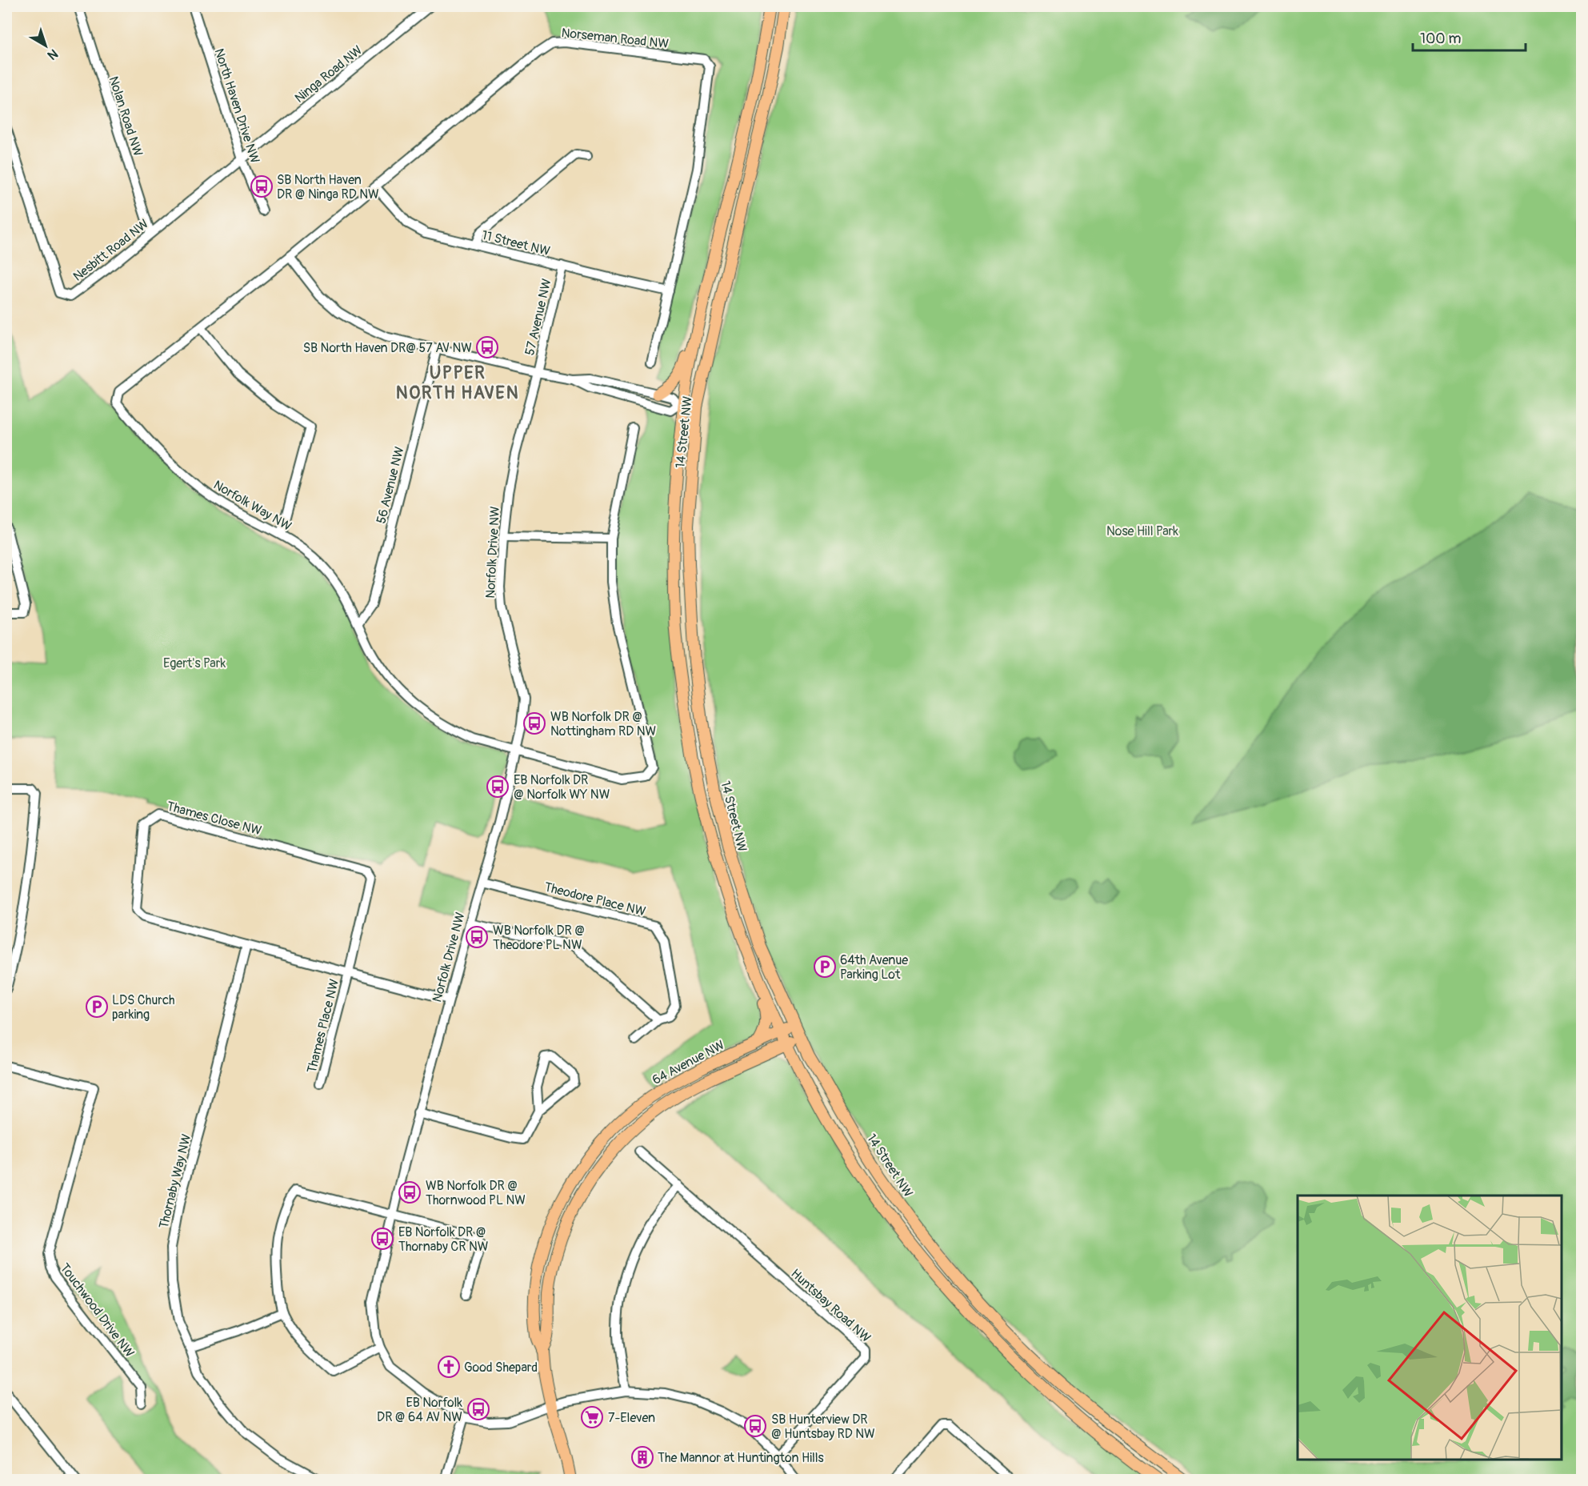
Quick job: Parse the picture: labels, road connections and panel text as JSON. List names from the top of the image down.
{
  "streets": {
    "main road": ["14 Street NW", "64 Avenue NW"],
    "street": [
      "Norseman Road NW",
      "Ninga Road NW",
      "North Haven Drive NW",
      "Nolan Road NW",
      "11 Street NW",
      "Nesbitt Road NW",
      "57 Avenue NW",
      "56 Avenue NW",
      "Norfolk Way NW",
      "Norfolk Drive NW",
      "Thames Close NW",
      "Theodore Place NW",
      "Thames Place NW",
      "Thornaby Way NW",
      "Huntsbay Road NW",
      "Touchwood Drive NW"
    ]
  },
  "crossings": [
    ["Norseman Road NW", "11 Street NW"],
    ["Norseman Road NW", "Norfolk Way NW"],
    ["Ninga Road NW", "North Haven Drive NW"],
    ["Ninga Road NW", "Nesbitt Road NW"],
    ["North Haven Drive NW", "Nesbitt Road NW"],
    ["Nolan Road NW", "Nesbitt Road NW"],
    ["11 Street NW", "57 Avenue NW"],
    ["57 Avenue NW", "Norfolk Drive NW"],
    ["14 Street NW", "64 Avenue NW"],
    ["56 Avenue NW", "Norfolk Way NW"],
    ["Norfolk Way NW", "Norfolk Drive NW"],
    ["Norfolk Drive NW", "Thames Close NW"],
    ["Norfolk Drive NW", "Theodore Place NW"],
    ["Norfolk Drive NW", "64 Avenue NW"],
    ["Norfolk Drive NW", "Huntsbay Road NW"],
    ["Thames Close NW", "Thames Place NW"],
    ["Thames Close NW", "Thornaby Way NW"]
  ],
  "districts": ["UPPER NORTH HAVEN"],
  "parks": ["Nose Hill Park", "Egert's Park"],
  "places": {
    "bus stop": [
      "SB North Haven DR @ Ninga RD NW",
      "SB North Haven DR@ 57 AV NW",
      "WB Norfolk DR @ Nottingham RD NW",
      "EB Norfolk DR @ Norfolk WY NW",
      "WB Norfolk DR @ Theodore PL NW",
      "WB Norfolk DR @ Thornwood PL NW",
      "EB Norfolk DR @ Thornaby CR NW",
      "EB Norfolk DR @ 64 AV NW",
      "SB Hunterview DR @ Huntsbay RD NW"
    ],
    "parking": ["64th Avenue Parking Lot", "LDS Church parking"],
    "church": ["Good Shepard"],
    "supermarket": ["7-Eleven"],
    "building": ["The Mannor at Huntington Hills"]
  },
  "scale_bar": "100 m",
  "north": "bottom right"
}
